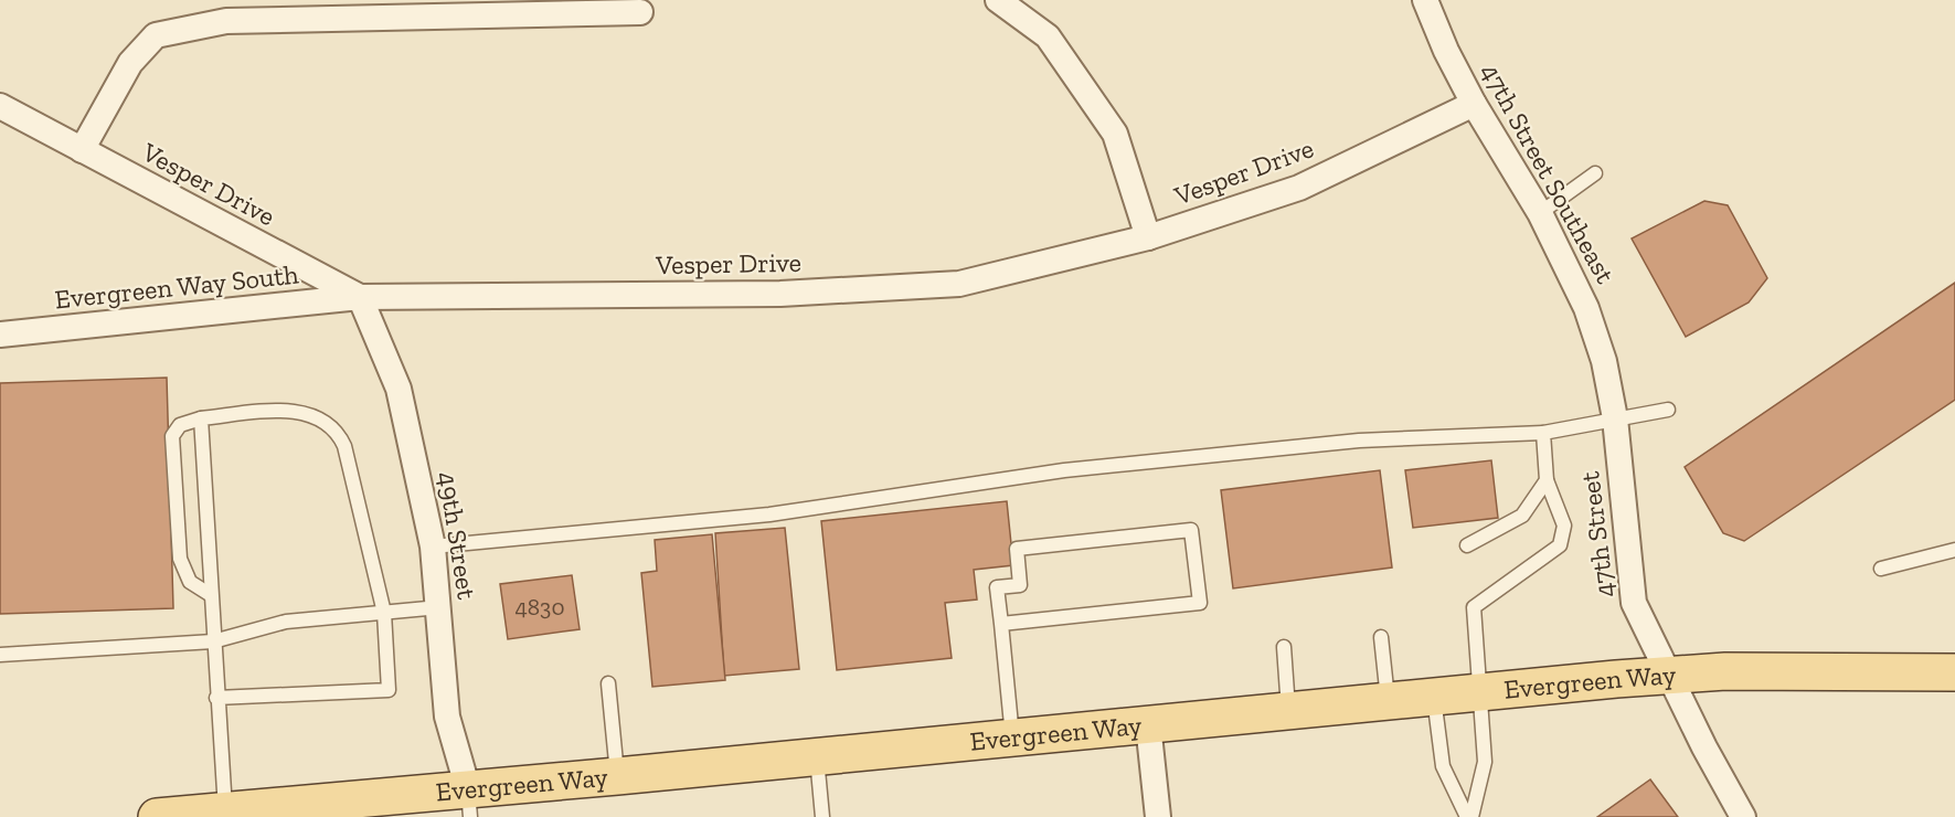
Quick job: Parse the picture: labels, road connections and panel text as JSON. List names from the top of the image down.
{
  "streets": {
    "main road": ["Evergreen Way"],
    "street": [
      "Vesper Drive",
      "47th Street Southeast",
      "Evergreen Way South",
      "47th Street",
      "49th Street"
    ]
  },
  "crossings": [
    ["Vesper Drive", "47th Street Southeast"],
    ["Vesper Drive", "Evergreen Way South"],
    ["Vesper Drive", "49th Street"],
    ["47th Street Southeast", "47th Street"],
    ["Evergreen Way South", "49th Street"],
    ["47th Street", "Evergreen Way"],
    ["49th Street", "Evergreen Way"]
  ],
  "house_numbers": ["4830"]
}
